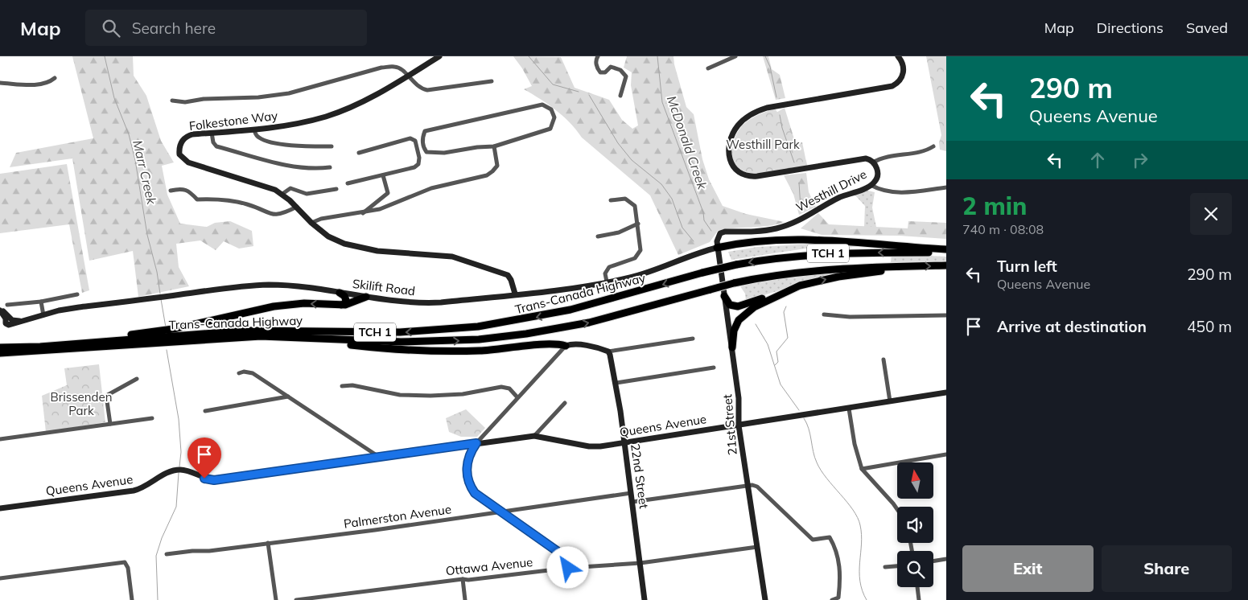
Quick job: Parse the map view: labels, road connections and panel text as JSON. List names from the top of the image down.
{
  "streets": {
    "highway": ["TCH 1", "Trans-Canada Highway"],
    "street": [
      "Folkestone Way",
      "Westhill Drive",
      "Skilift Road",
      "21st Street",
      "Queens Avenue",
      "22nd Street",
      "Palmerston Avenue",
      "Ottawa Avenue"
    ]
  },
  "crossings": [
    ["Folkestone Way", "Skilift Road"],
    ["Westhill Drive", "Skilift Road"],
    ["Westhill Drive", "21st Street"],
    ["Skilift Road", "21st Street"],
    ["21st Street", "Queens Avenue"],
    ["21st Street", "Ottawa Avenue"],
    ["Queens Avenue", "22nd Street"],
    ["22nd Street", "Palmerston Avenue"],
    ["22nd Street", "Ottawa Avenue"]
  ],
  "water": ["McDonald Creek", "Marr Creek"],
  "parks": ["Westhill Park", "Brissenden Park"],
  "north": "top",
  "page": {
    "header": "Map",
    "search": "Search here",
    "nav": ["Map", "Directions", "Saved"],
    "turn": ["290 m", "Queens Avenue"],
    "heading": ["2 min", "740 m · 08:08"],
    "list": [
      {
        "name": "Turn left",
        "note": "Queens Avenue",
        "value": "290 m"
      },
      {
        "name": "Arrive at destination",
        "value": "450 m"
      }
    ],
    "buttons": ["Exit", "Share"]
  }
}
